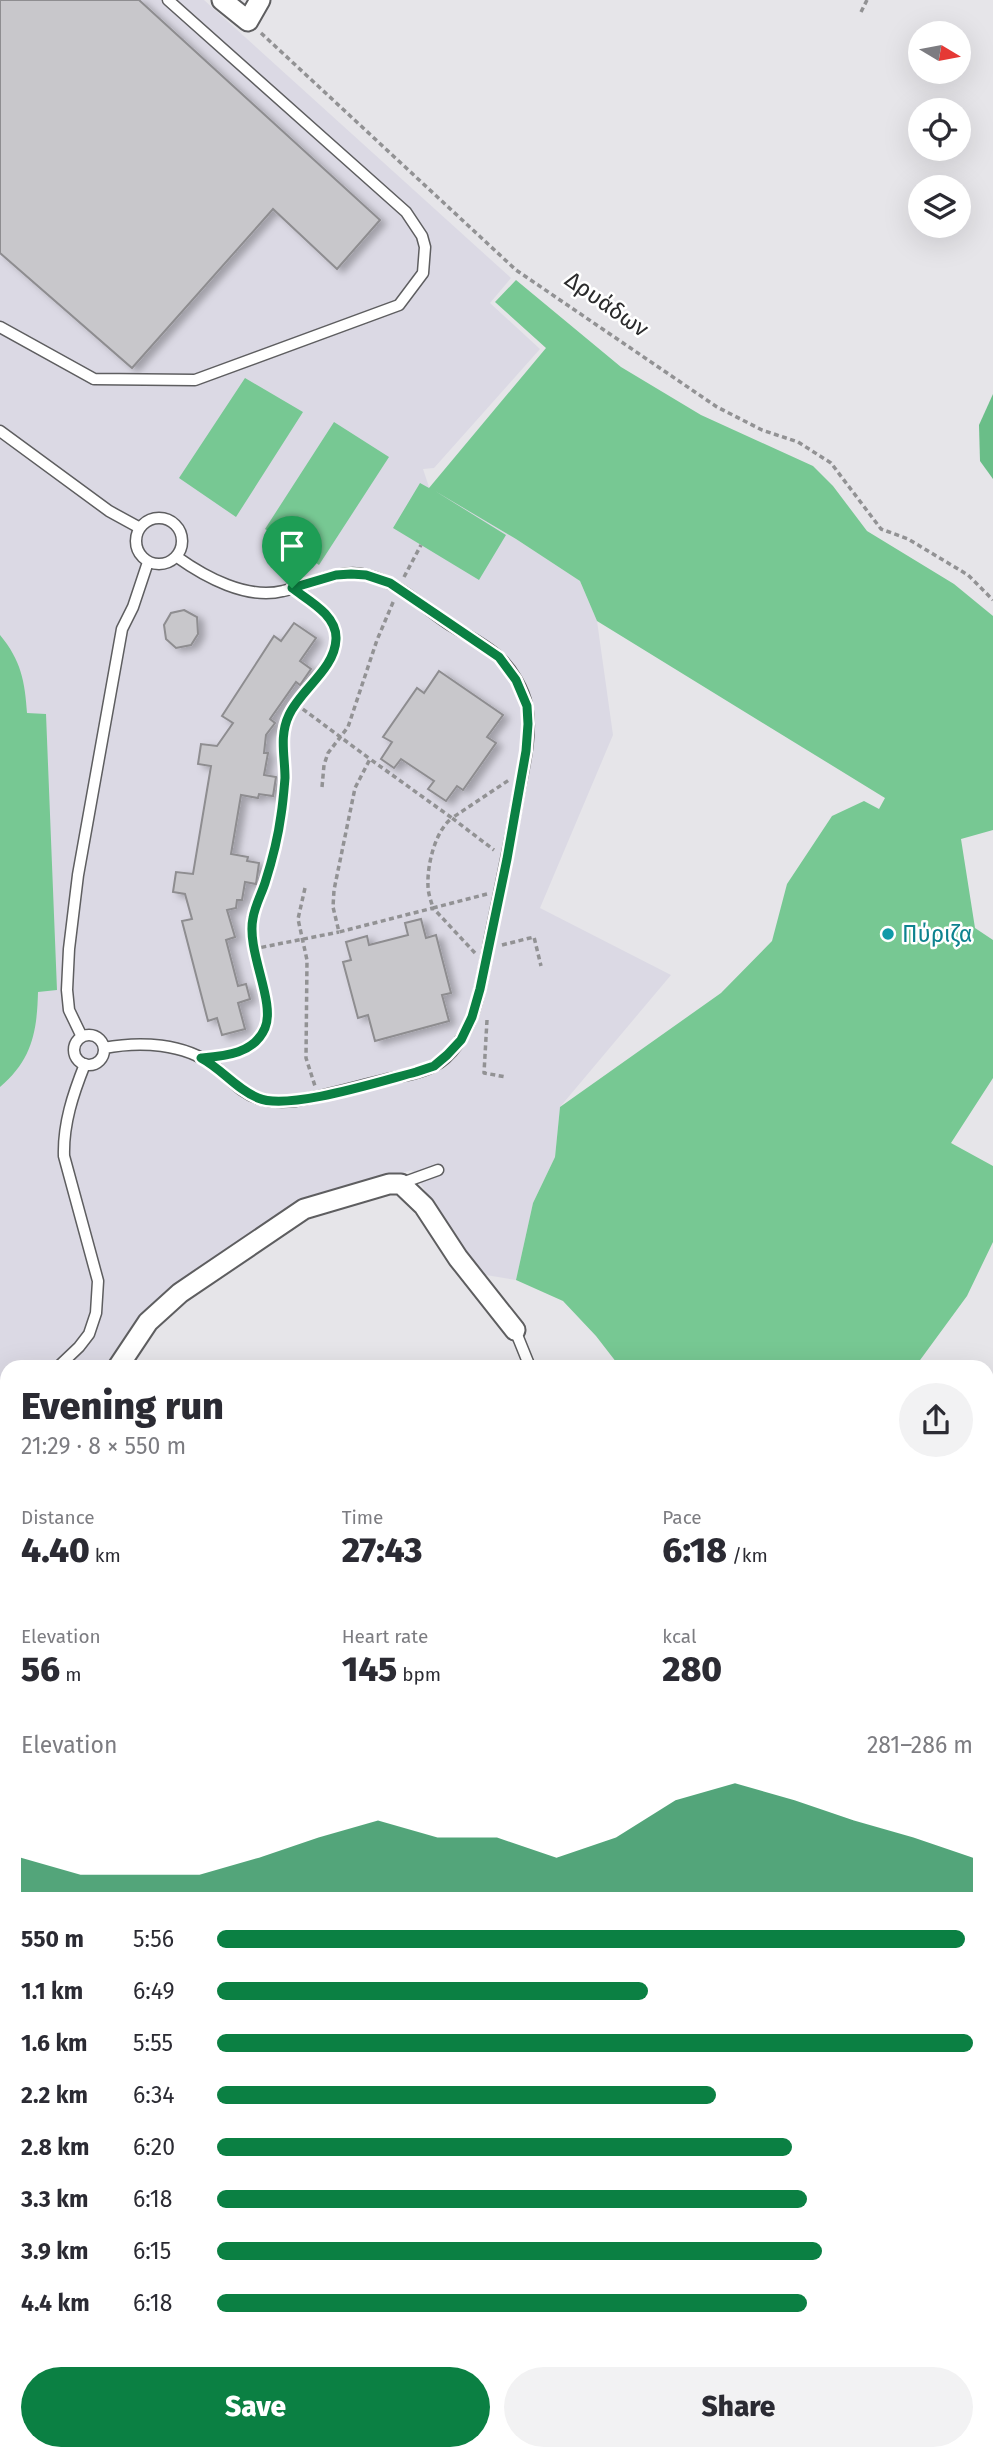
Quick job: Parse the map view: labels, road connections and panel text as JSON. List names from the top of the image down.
{
  "streets": {
    "path": ["Δρυάδων"]
  },
  "places": ["Πύριζα"],
  "north": "right",
  "page": {
    "heading": ["Evening run", "21:29 · 8 × 550 m"],
    "stats": [
      ["Distance", "4.40 km"],
      ["Time", "27:43"],
      ["Pace", "6:18 /km"],
      ["Elevation", "56 m"],
      ["Heart rate", "145 bpm"],
      ["kcal", "280"]
    ],
    "chart": ["Elevation", "281–286 m"],
    "list": [
      {
        "name": "550 m",
        "note": "5:56"
      },
      {
        "name": "1.1 km",
        "note": "6:49"
      },
      {
        "name": "1.6 km",
        "note": "5:55"
      },
      {
        "name": "2.2 km",
        "note": "6:34"
      },
      {
        "name": "2.8 km",
        "note": "6:20"
      },
      {
        "name": "3.3 km",
        "note": "6:18"
      },
      {
        "name": "3.9 km",
        "note": "6:15"
      },
      {
        "name": "4.4 km",
        "note": "6:18"
      }
    ],
    "buttons": ["Save", "Share"]
  }
}
